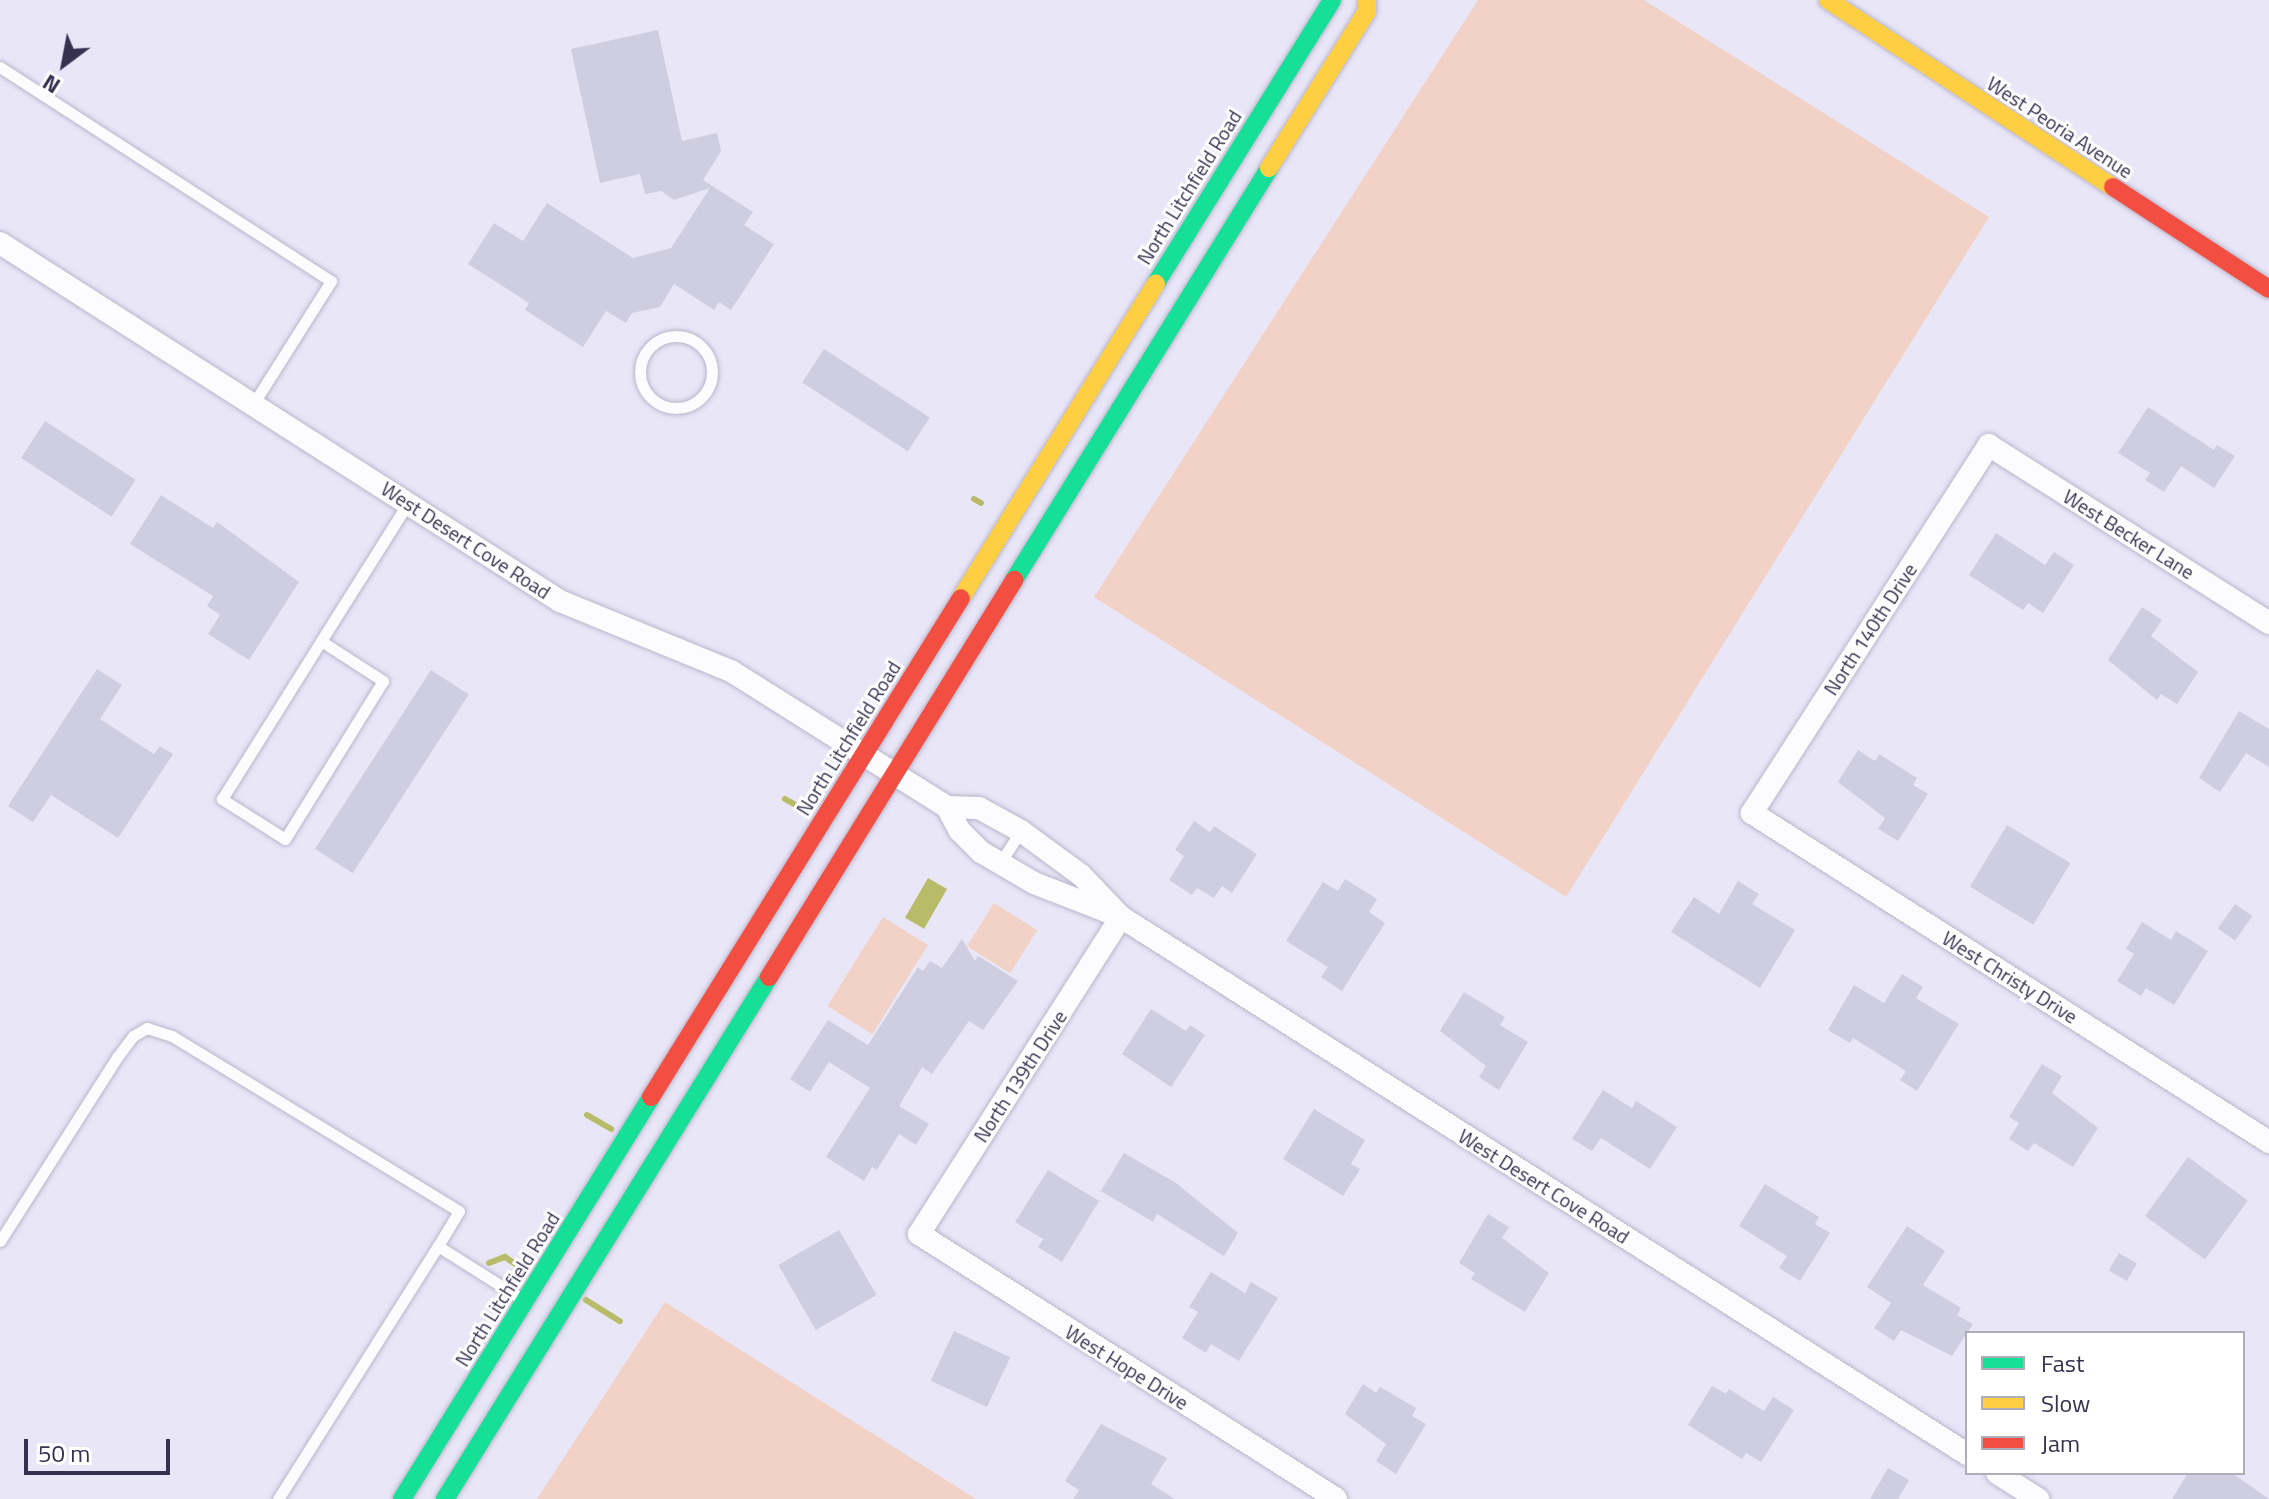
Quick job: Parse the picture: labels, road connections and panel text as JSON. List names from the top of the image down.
{
  "streets": {
    "main road": ["West Peoria Avenue", "North Litchfield Road"],
    "street": [
      "West Becker Lane",
      "West Desert Cove Road",
      "North 140th Drive",
      "West Christy Drive",
      "North 139th Drive",
      "West Hope Drive"
    ]
  },
  "crossings": [
    ["North Litchfield Road", "West Desert Cove Road"],
    ["West Becker Lane", "North 140th Drive"],
    ["West Desert Cove Road", "North 139th Drive"],
    ["North 140th Drive", "West Christy Drive"],
    ["North 139th Drive", "West Hope Drive"]
  ],
  "legend": ["Fast", "Slow", "Jam"],
  "scale_bar": "50 m",
  "north": "bottom left"
}
